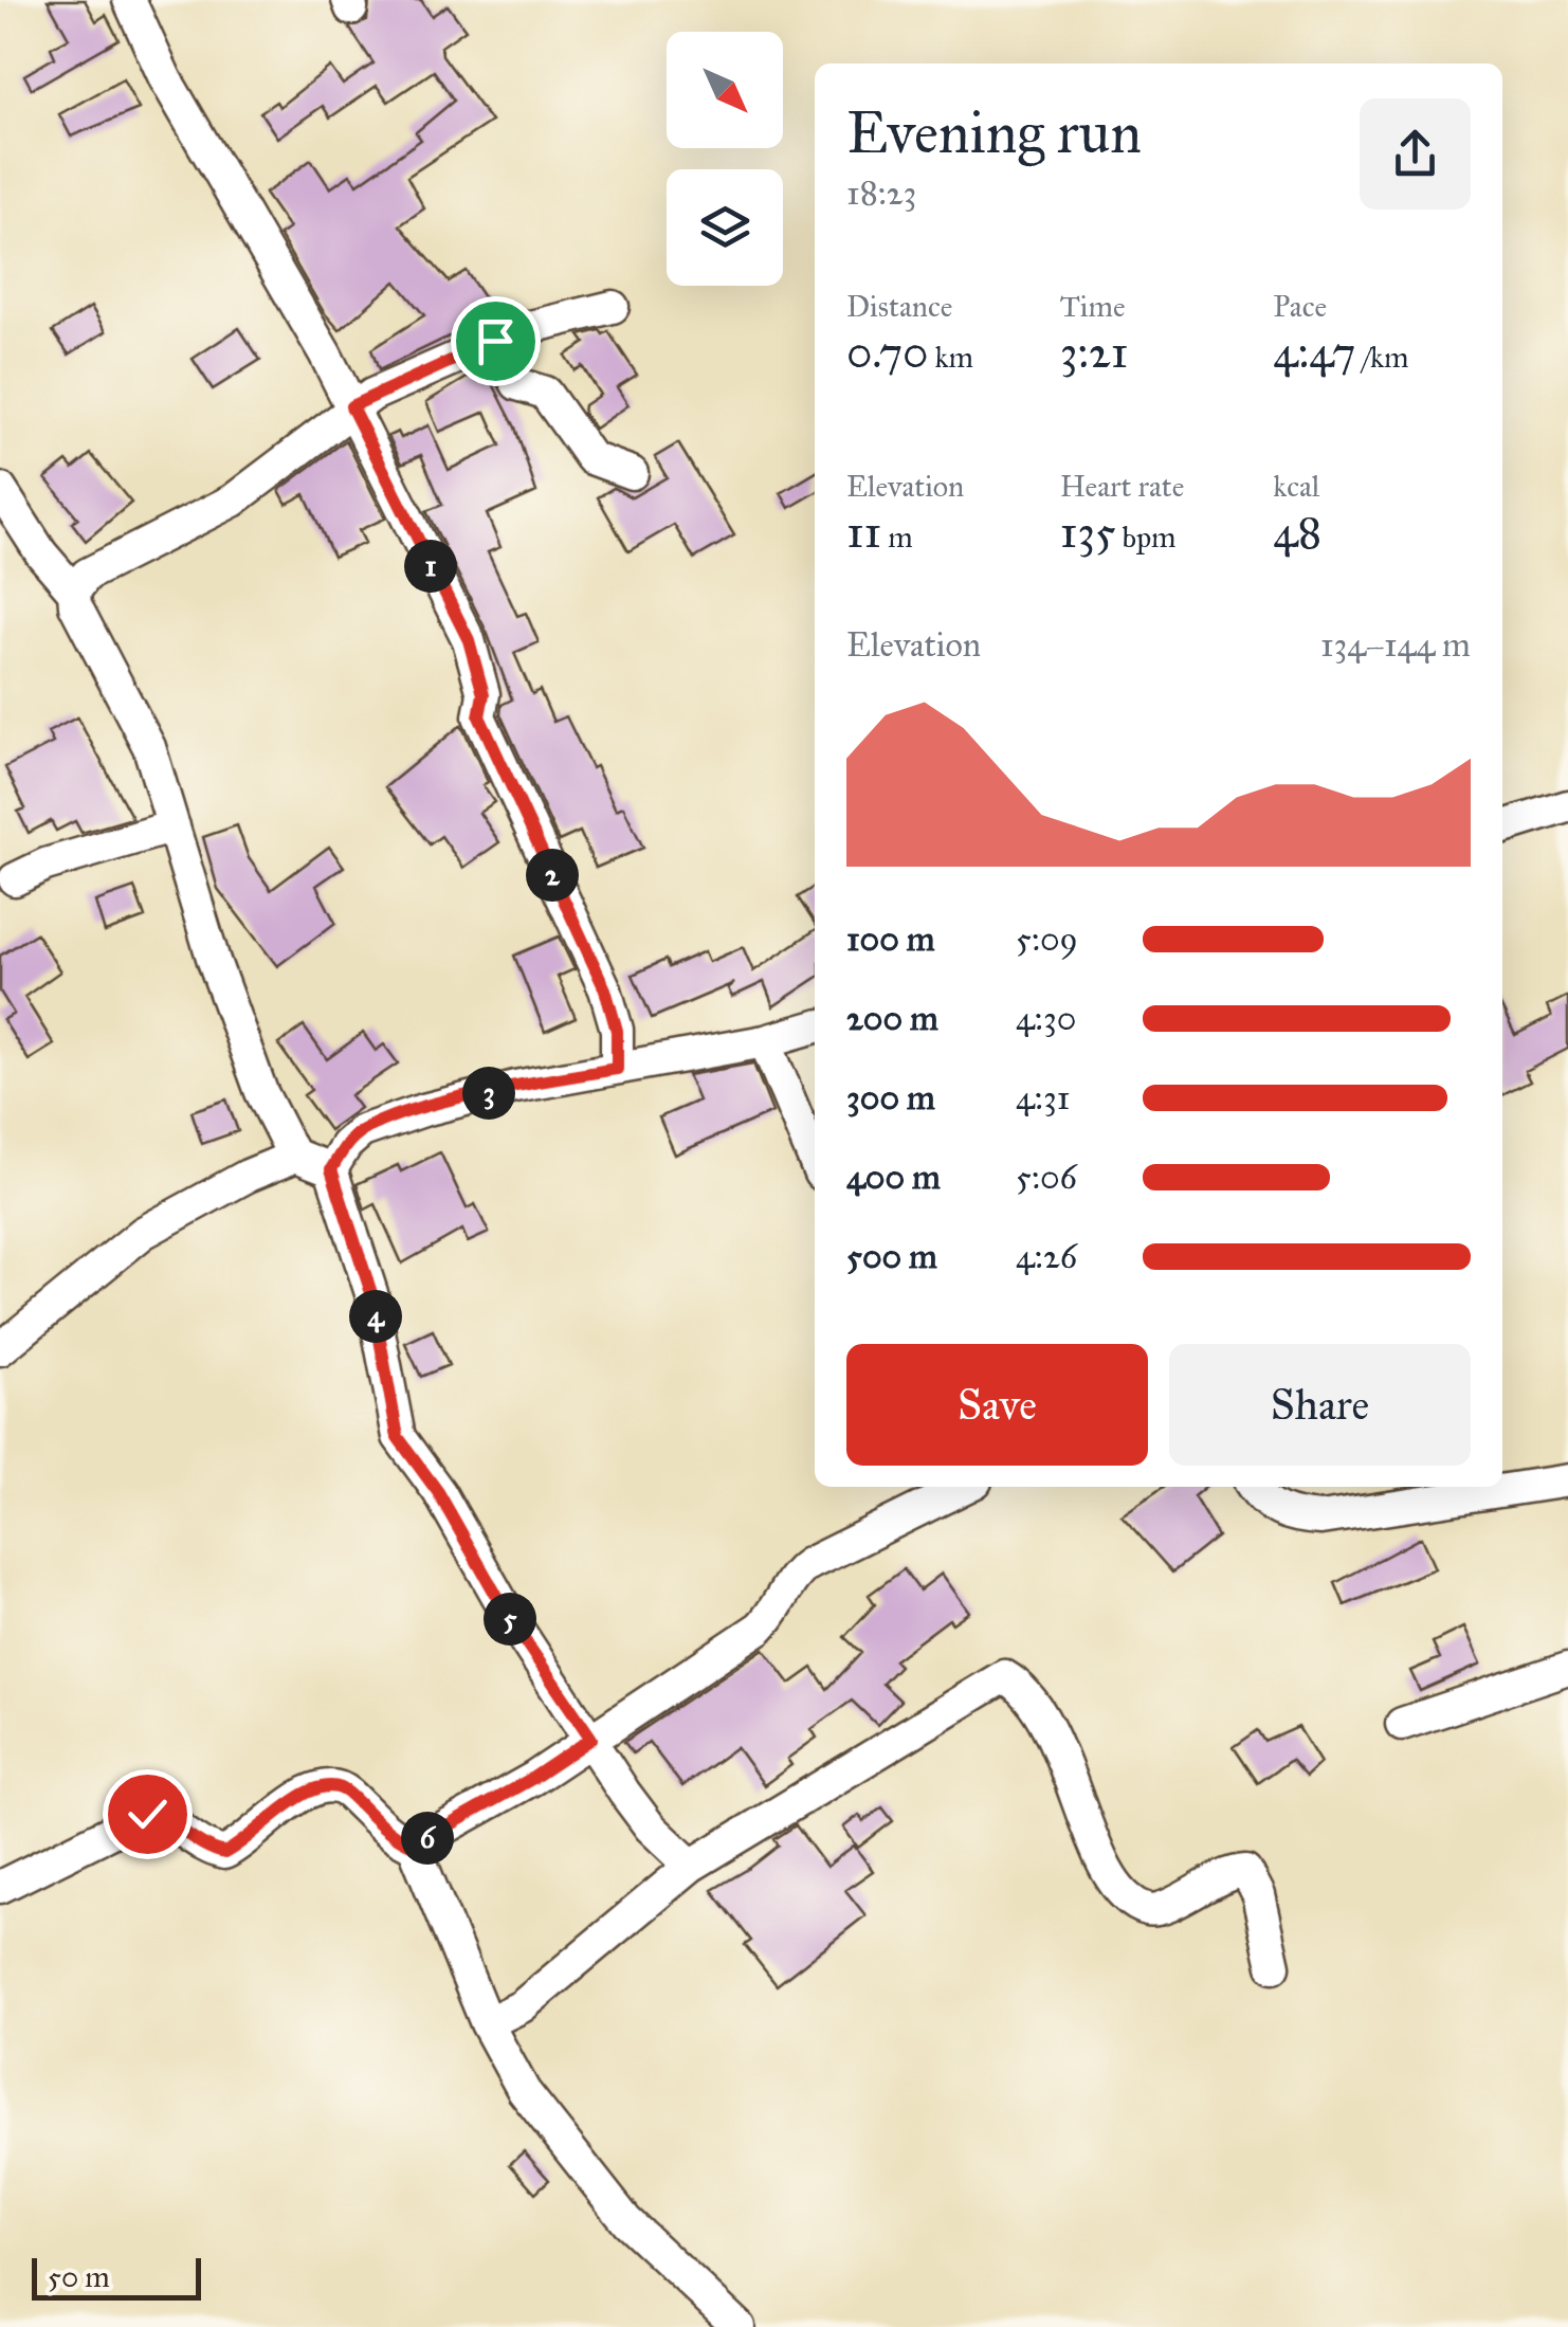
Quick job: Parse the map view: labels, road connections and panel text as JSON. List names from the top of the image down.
{
  "scale_bar": "50 m",
  "north": "bottom right",
  "page": {
    "heading": ["Evening run", "18:23"],
    "stats": [
      ["Distance", "0.70 km"],
      ["Time", "3:21"],
      ["Pace", "4:47 /km"],
      ["Elevation", "11 m"],
      ["Heart rate", "135 bpm"],
      ["kcal", "48"]
    ],
    "pins": [
      "1",
      "2",
      "3",
      "4",
      "5",
      "6"
    ],
    "chart": ["Elevation", "134–144 m"],
    "list": [
      {
        "name": "100 m",
        "note": "5:09"
      },
      {
        "name": "200 m",
        "note": "4:30"
      },
      {
        "name": "300 m",
        "note": "4:31"
      },
      {
        "name": "400 m",
        "note": "5:06"
      },
      {
        "name": "500 m",
        "note": "4:26"
      }
    ],
    "buttons": ["Save", "Share"],
    "scale": "50 m"
  }
}
